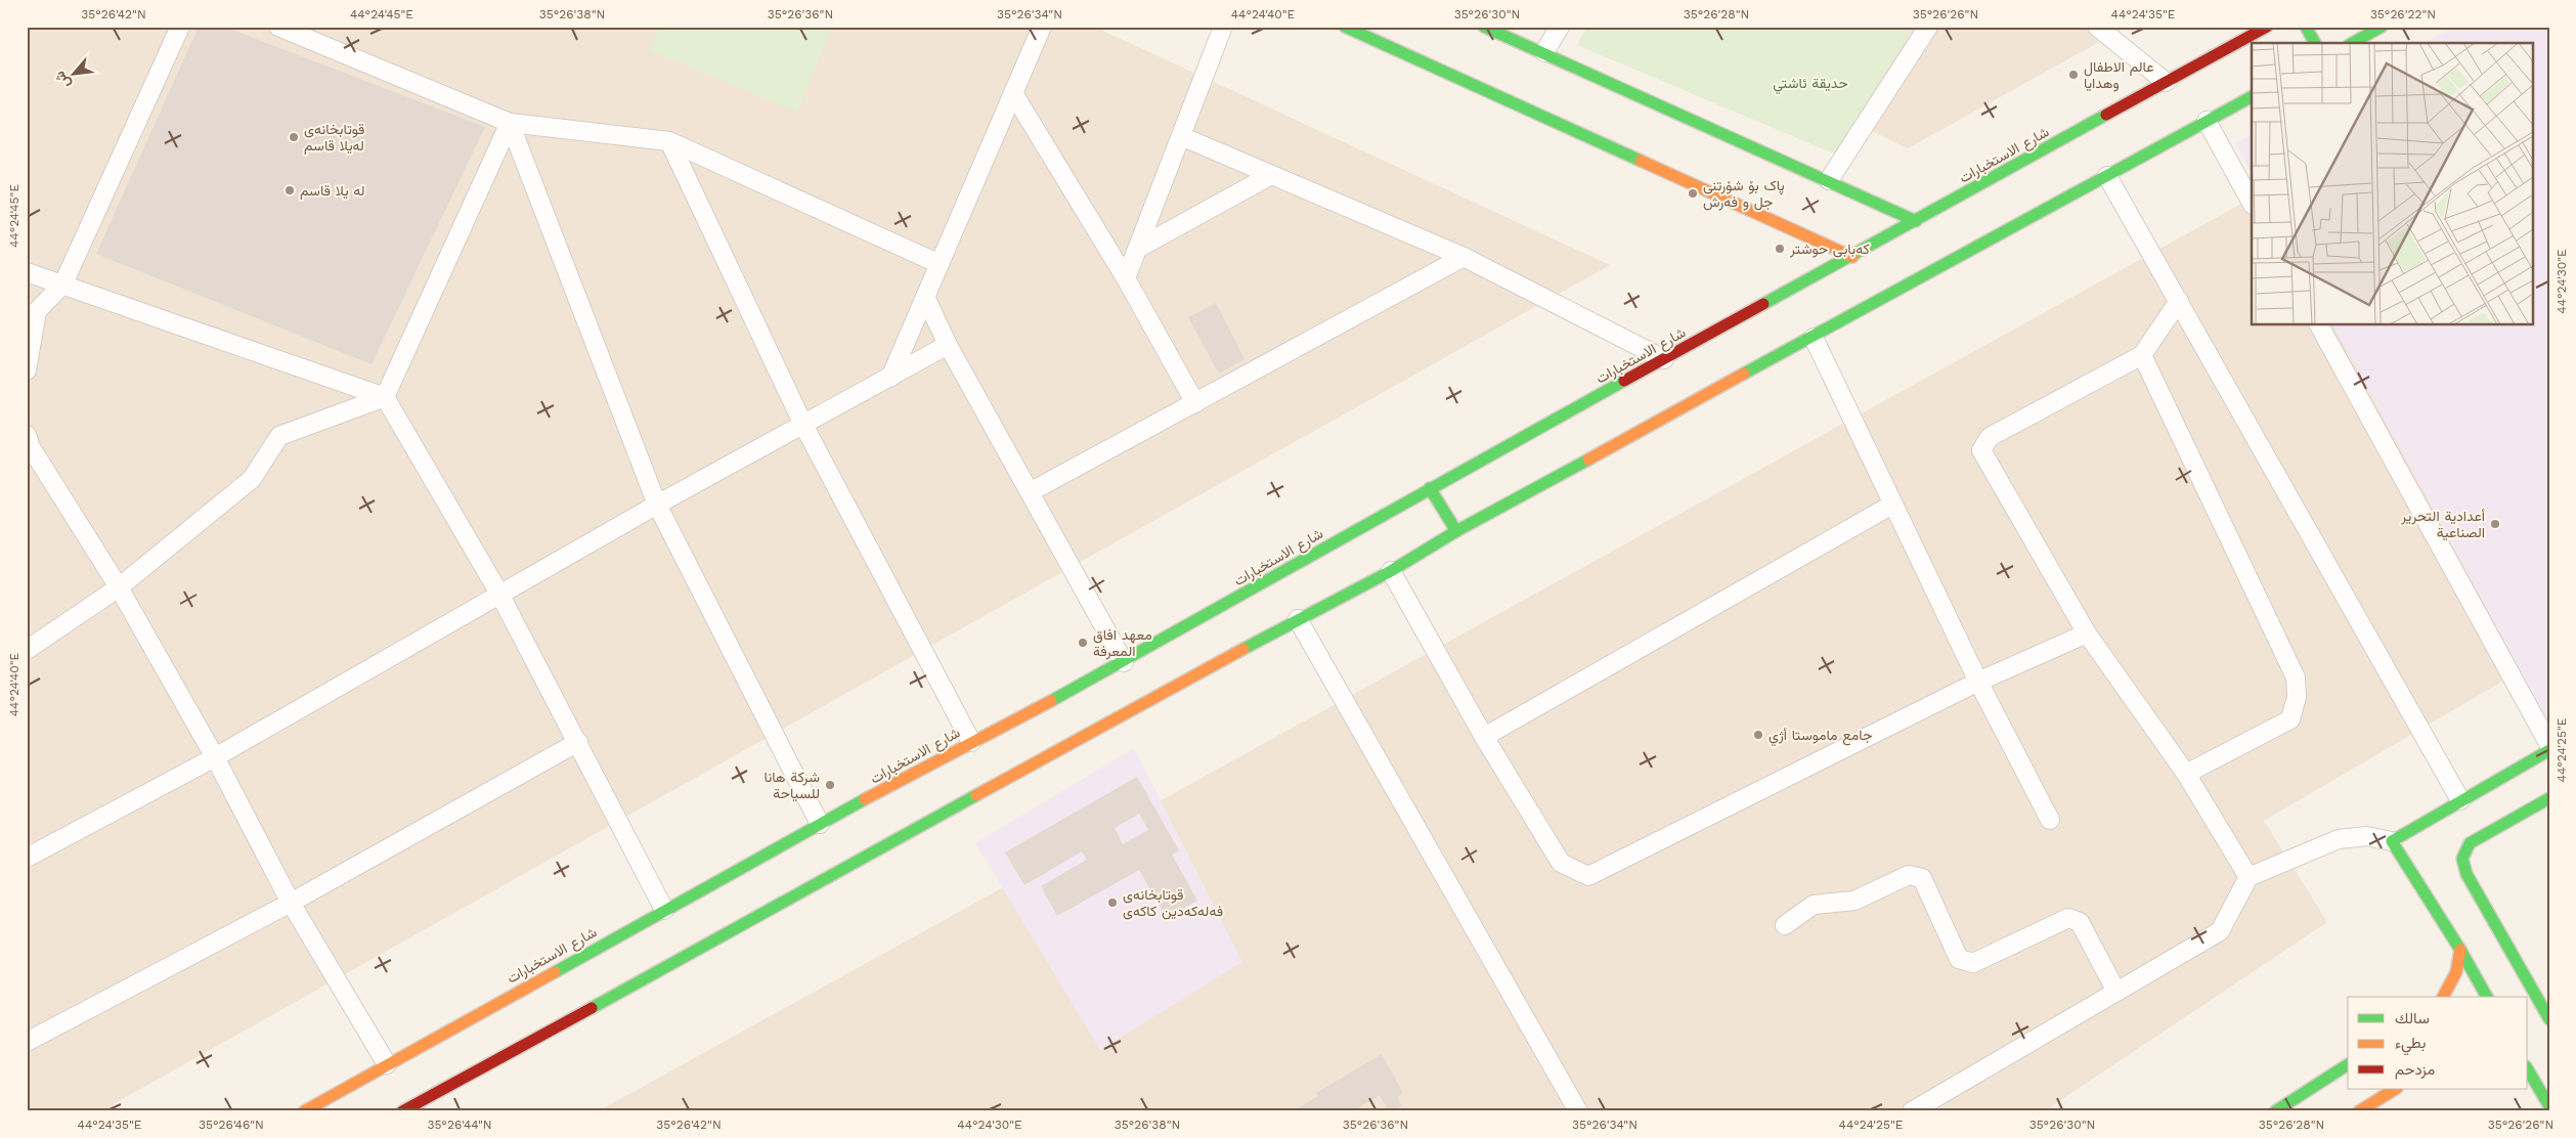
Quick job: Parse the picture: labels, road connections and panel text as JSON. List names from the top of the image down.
{
  "streets": {
    "main road": ["شارع الاستخبارات"]
  },
  "parks": ["حديقة ئاشتي"],
  "places": [
    "عالم الاطفال وهدايا",
    "قوتابخانەی لەیلا قاسم",
    "له يلا قاسم",
    "پاک بۆ شۆرتنی جل و فەرش",
    "کەبابی حوشتر",
    "أعدادية التحرير الصناعية",
    "معهد افاق المعرفة",
    "جامع ماموستا أژي",
    "شركة هانا للسياحة",
    "قوتابخانەی فەلەکەدین کاکەی"
  ],
  "legend": ["سالك", "بطيء", "مزدحم"],
  "north": "bottom left",
  "coordinates": [
    "35°26'42\"N",
    "44°24'45\"E",
    "35°26'38\"N",
    "35°26'36\"N",
    "35°26'34\"N",
    "44°24'40\"E",
    "35°26'30\"N",
    "35°26'28\"N",
    "35°26'26\"N",
    "44°24'35\"E",
    "35°26'22\"N",
    "44°24'30\"E",
    "44°24'25\"E",
    "35°26'46\"N",
    "35°26'44\"N"
  ]
}
